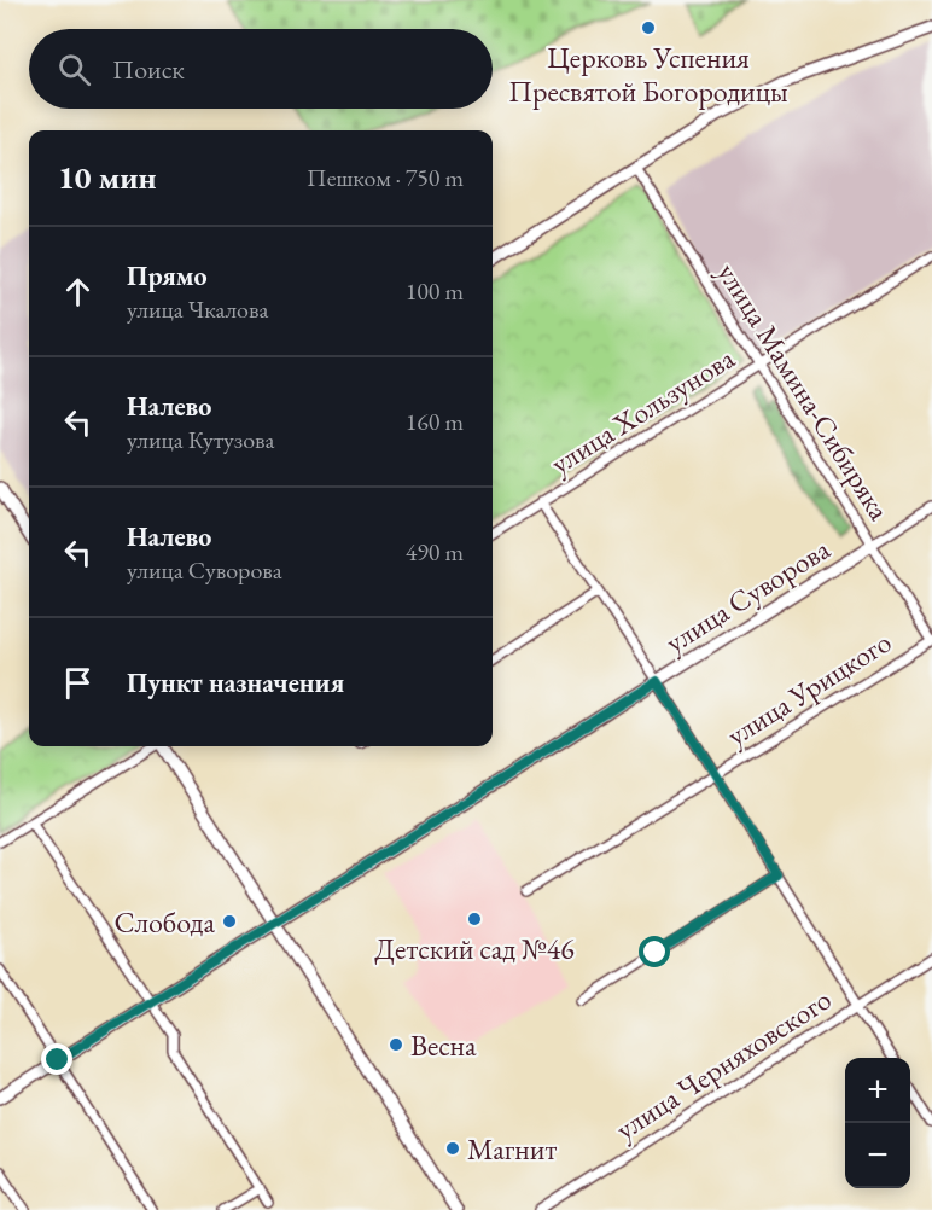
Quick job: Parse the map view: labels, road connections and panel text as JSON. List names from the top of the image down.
{
  "streets": {
    "main road": ["улица Суворова"],
    "street": [
      "улица Мамина-Сибиряка",
      "улица Хользунова",
      "улица Урицкого",
      "улица Черняховского"
    ]
  },
  "crossings": [
    ["улица Мамина-Сибиряка", "улица Хользунова"],
    ["улица Мамина-Сибиряка", "улица Суворова"],
    ["улица Мамина-Сибиряка", "улица Урицкого"]
  ],
  "places": [
    "Церковь Успения Пресвятой Богородицы",
    "Детский сад №46",
    "Слобода",
    "Весна",
    "Магнит"
  ],
  "page": {
    "search": "Поиск",
    "heading": ["10 мин", "Пешком · 750 m"],
    "list": [
      ["Прямо", "улица Чкалова", "100 m"],
      ["Налево", "улица Кутузова", "160 m"],
      ["Налево", "улица Суворова", "490 m"],
      "Пункт назначения"
    ],
    "map_buttons": ["+", "−"]
  }
}
